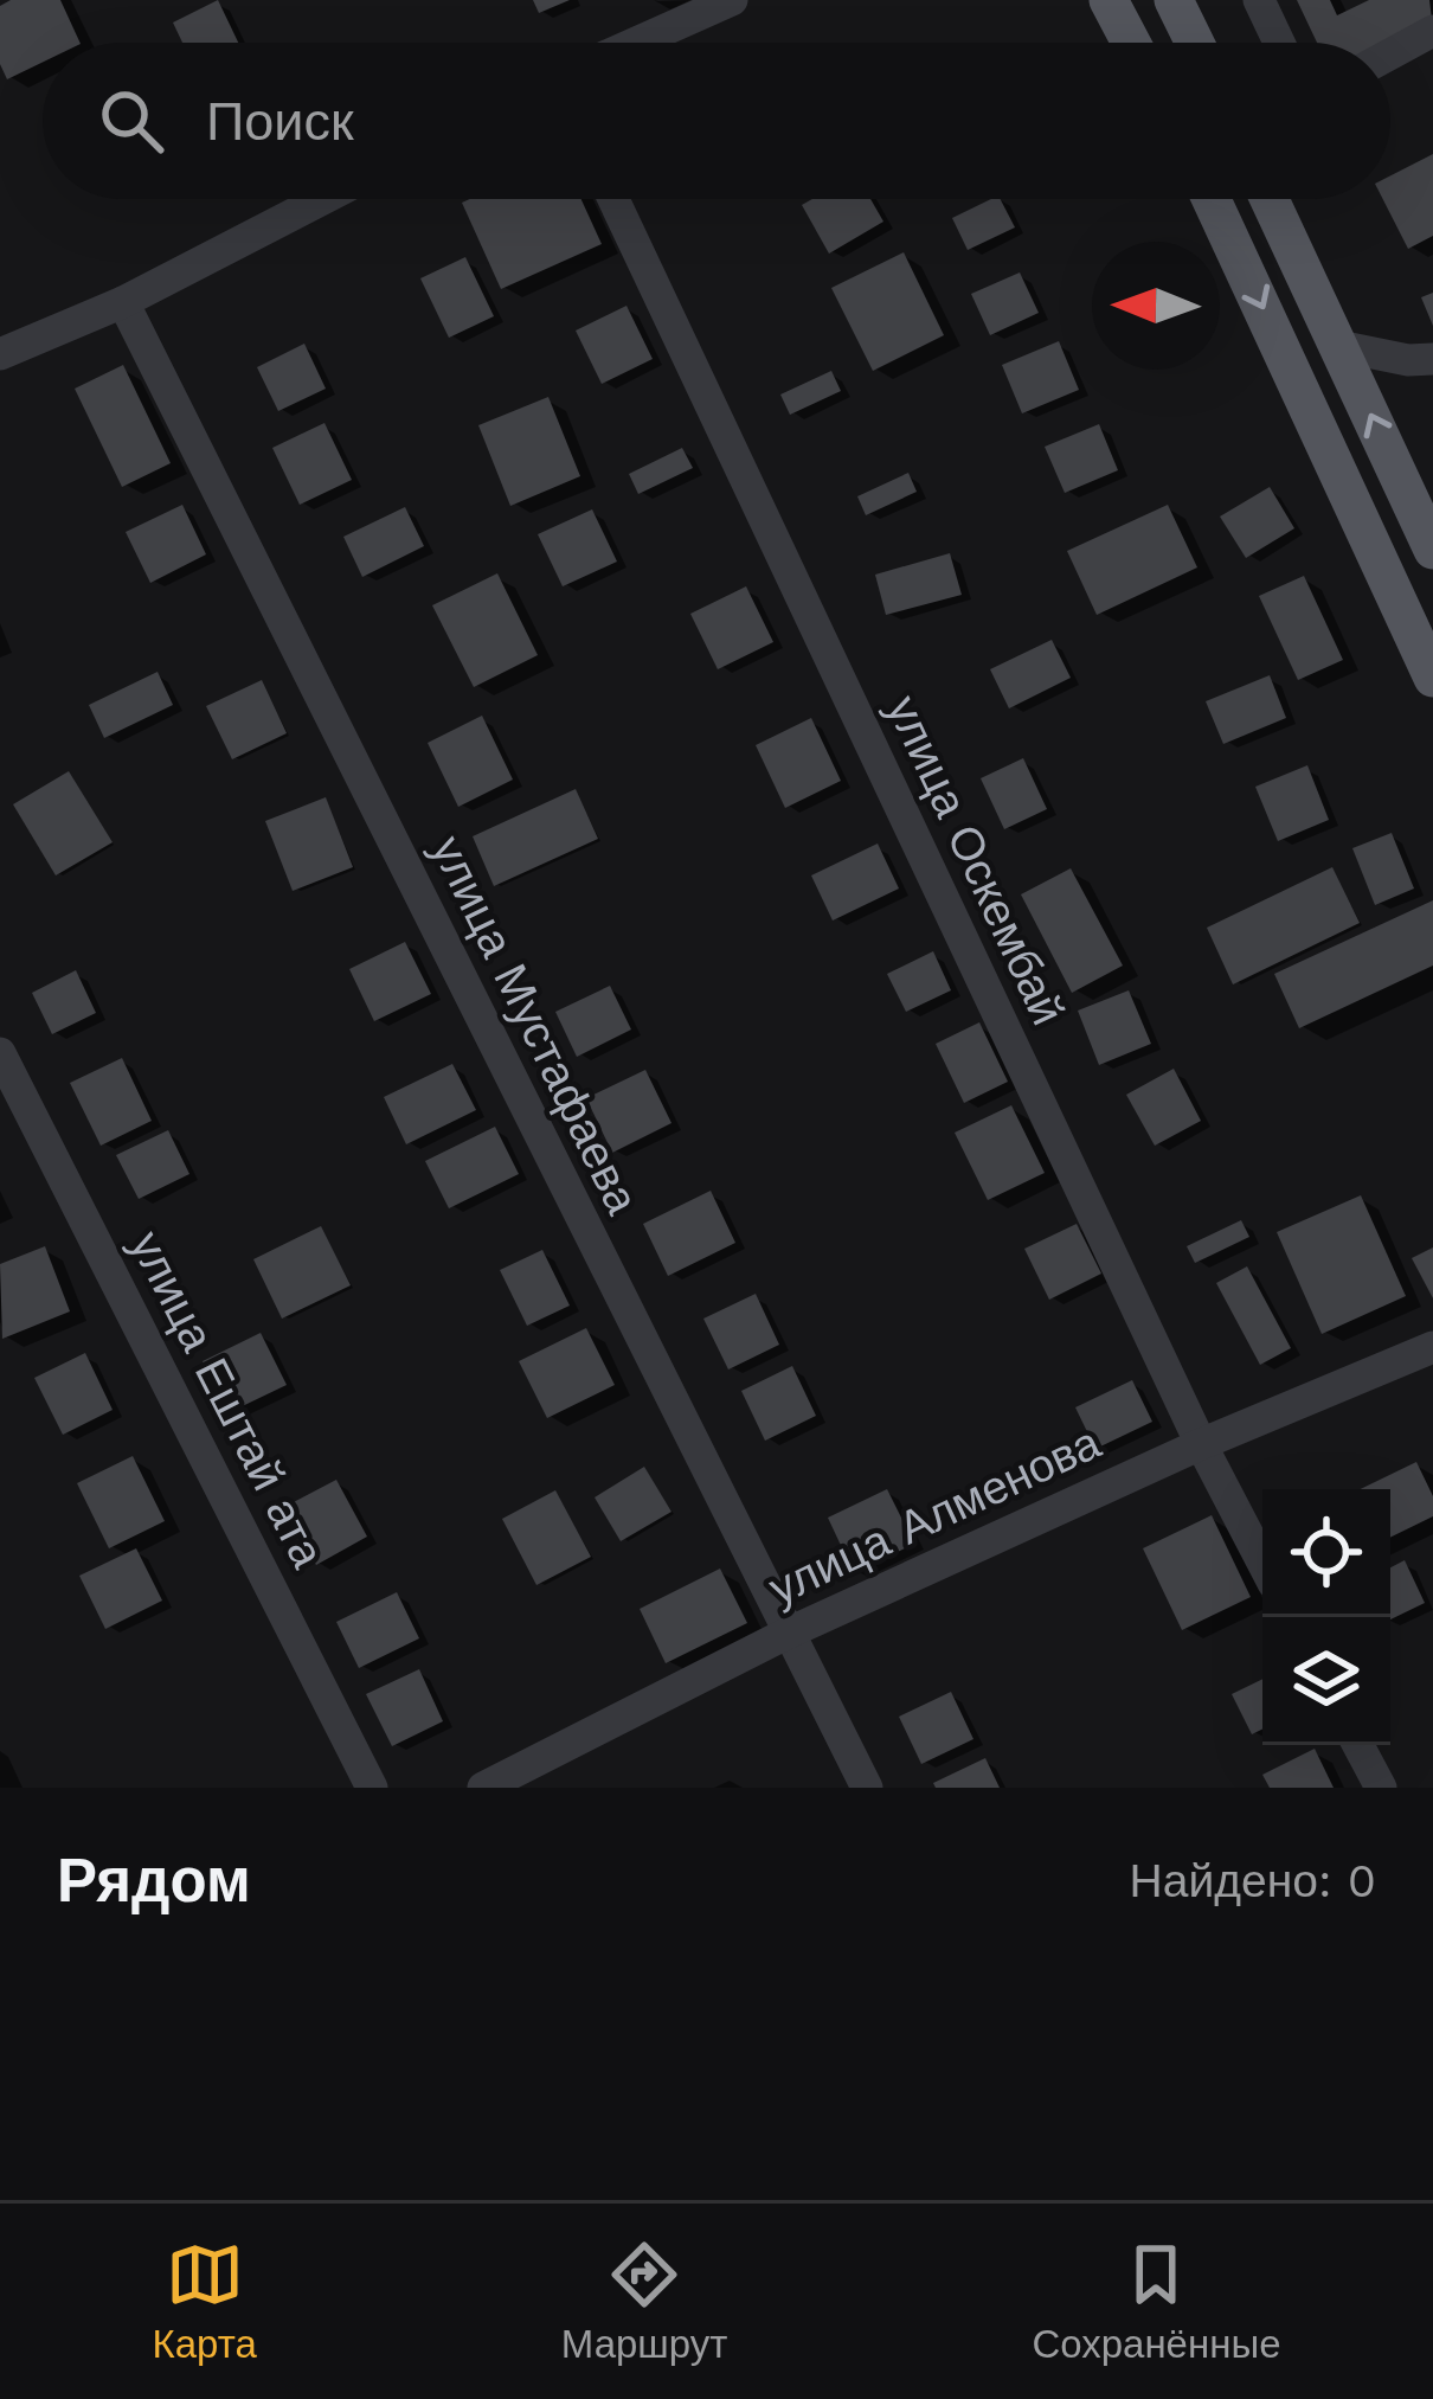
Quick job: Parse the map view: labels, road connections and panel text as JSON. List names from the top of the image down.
{
  "streets": {
    "street": [
      "улица Оскембай",
      "улица Мустафаева",
      "улица Ештай ата",
      "улица Алменова"
    ]
  },
  "crossings": [
    ["улица Оскембай", "улица Алменова"],
    ["улица Мустафаева", "улица Алменова"]
  ],
  "north": "left",
  "page": {
    "search": "Поиск",
    "heading": ["Рядом", "Найдено: 0"],
    "nav": ["Карта", "Маршрут", "Сохранённые"]
  }
}
